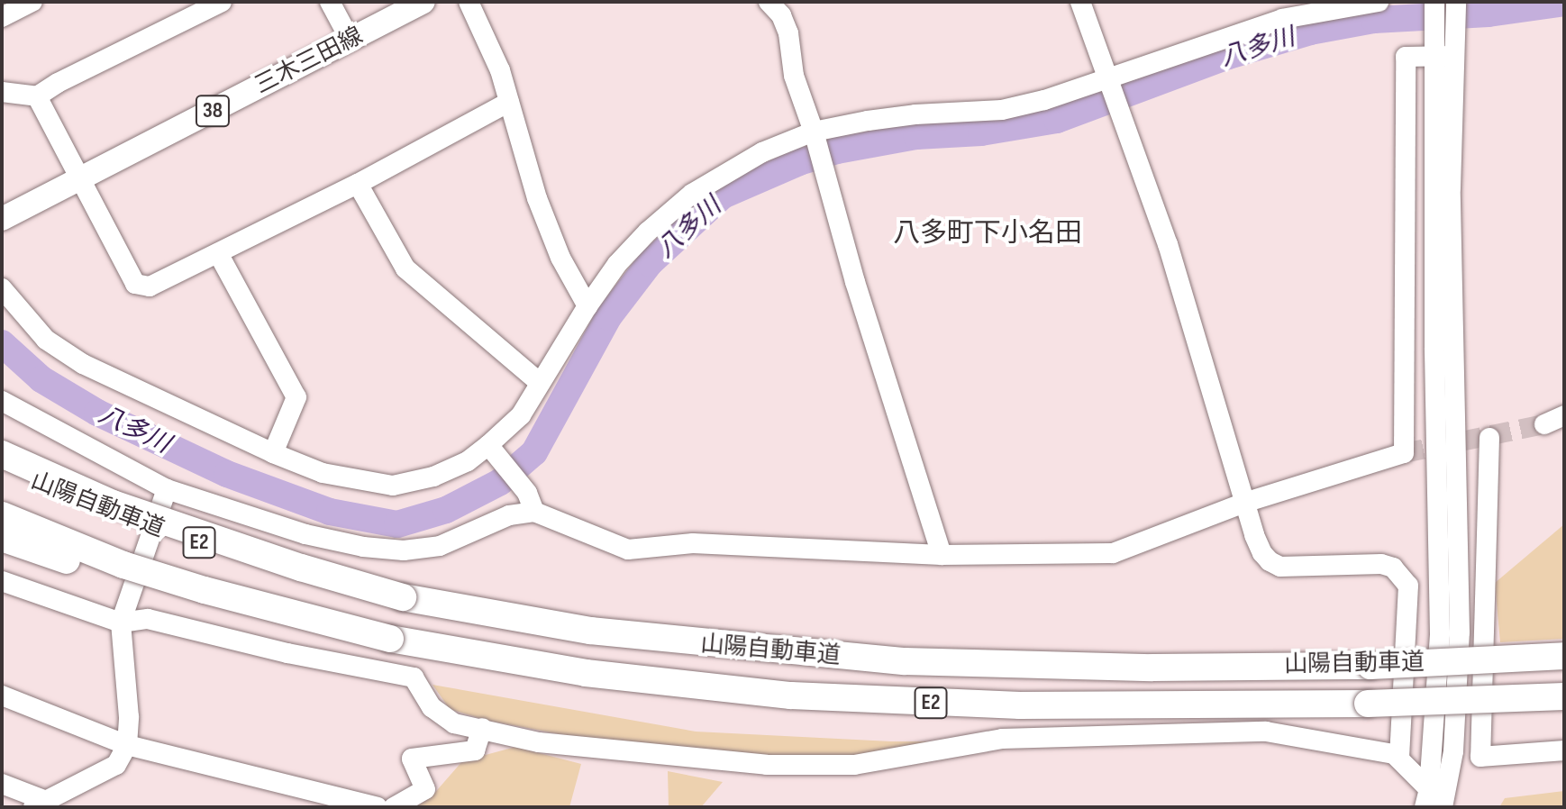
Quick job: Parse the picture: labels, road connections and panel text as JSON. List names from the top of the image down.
{
  "streets": {
    "highway": ["山陽自動車道", "E2"],
    "main road": ["三木三田線", "38"]
  },
  "crossings": [
    ["山陽自動車道", "E2"]
  ],
  "districts": ["八多町下小名田"],
  "water": ["八多川"]
}
